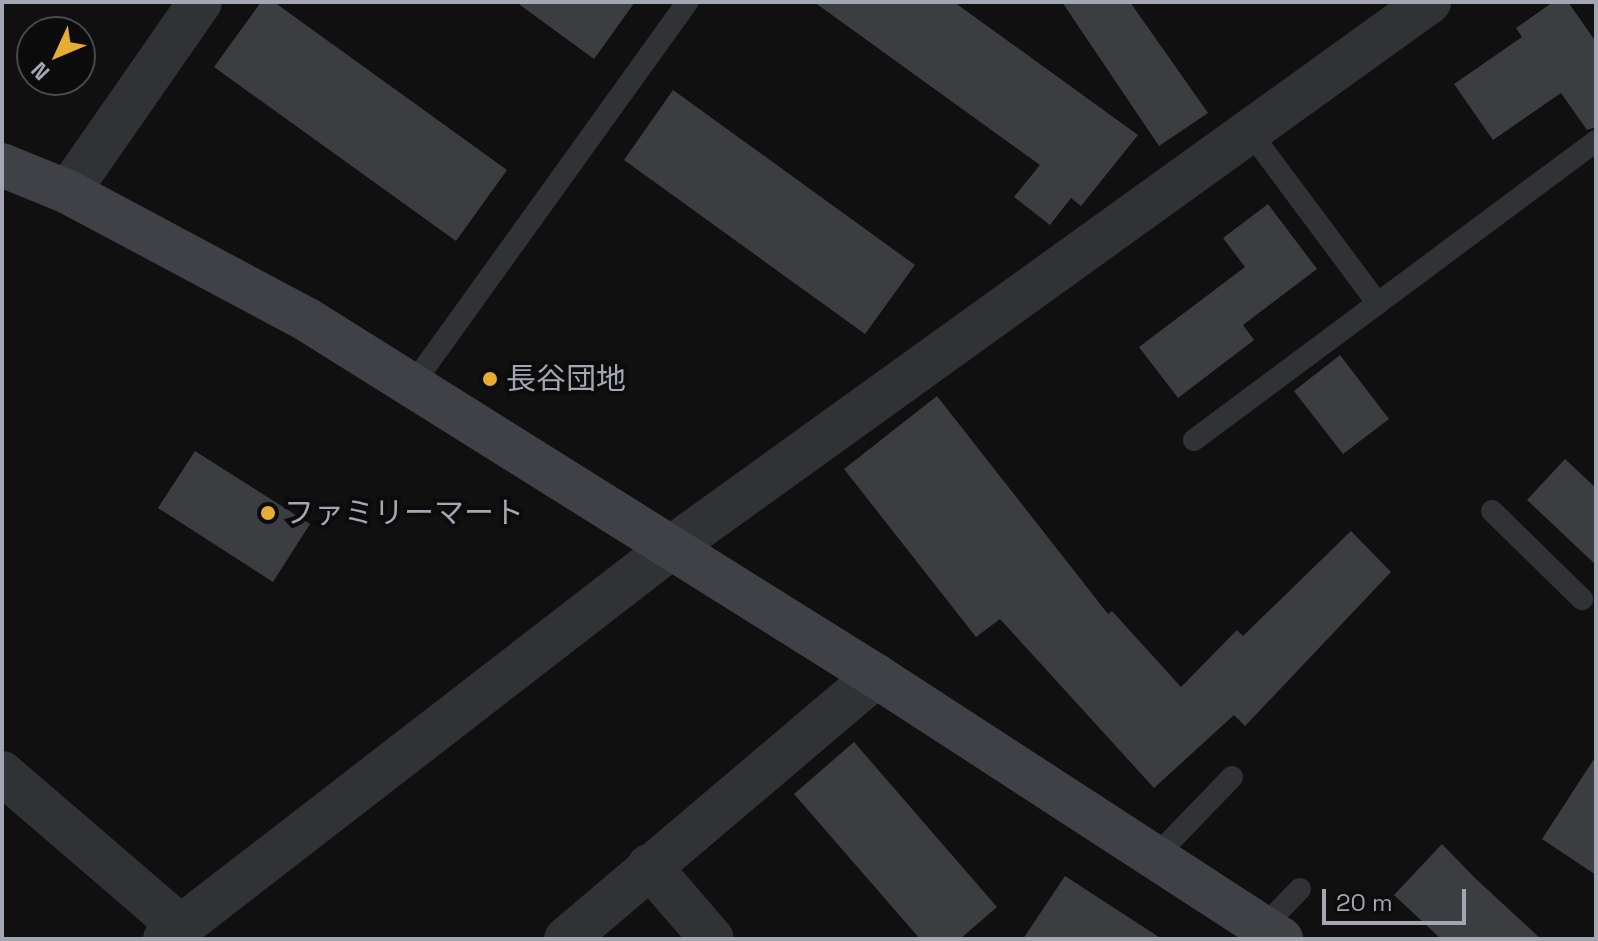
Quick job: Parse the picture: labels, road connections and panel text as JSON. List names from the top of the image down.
{
  "places": ["長谷団地", "ファミリーマート"],
  "scale_bar": "20 m",
  "north": "bottom left"
}
